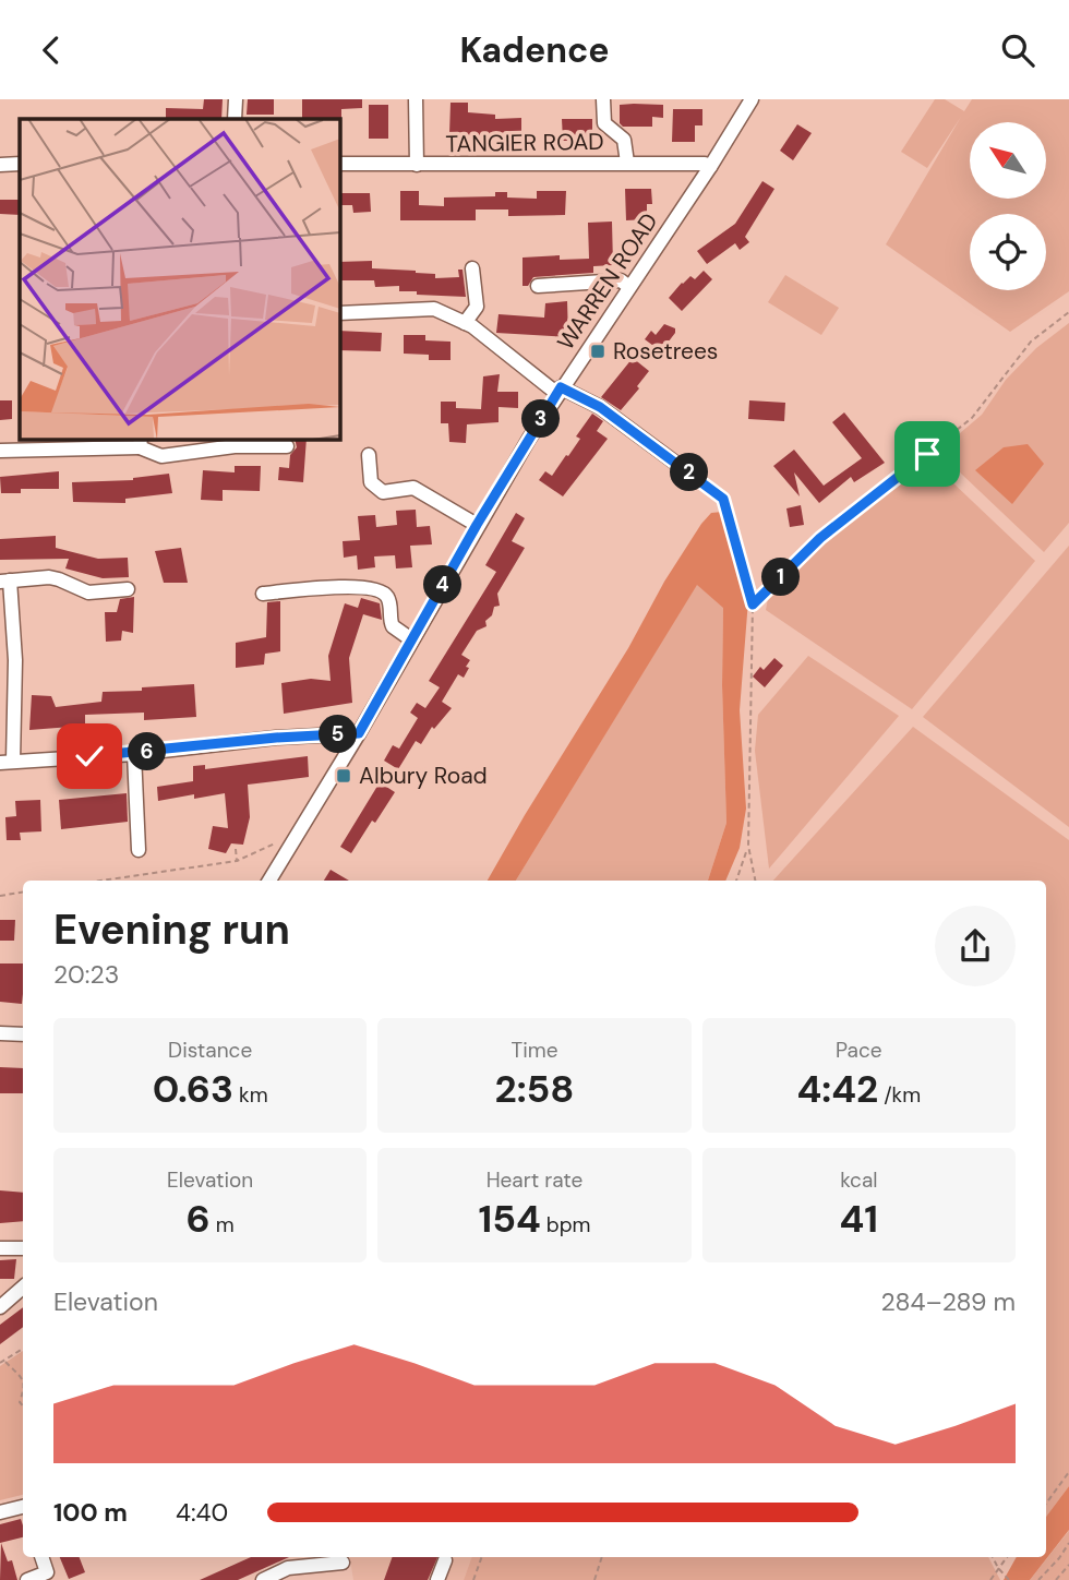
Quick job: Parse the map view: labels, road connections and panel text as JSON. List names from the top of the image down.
{
  "streets": {
    "street": ["TANGIER ROAD", "WARREN ROAD"]
  },
  "crossings": [
    ["TANGIER ROAD", "WARREN ROAD"]
  ],
  "places": {
    "transit": ["Rosetrees", "Albury Road"]
  },
  "north": "top left",
  "page": {
    "header": "Kadence",
    "pins": [
      "3",
      "2",
      "1",
      "4",
      "5",
      "6"
    ],
    "heading": ["Evening run", "20:23"],
    "stats": [
      ["Distance", "0.63 km"],
      ["Time", "2:58"],
      ["Pace", "4:42 /km"],
      ["Elevation", "6 m"],
      ["Heart rate", "154 bpm"],
      ["kcal", "41"]
    ],
    "chart": ["Elevation", "284–289 m"],
    "list": [
      {
        "name": "100 m",
        "note": "4:40"
      }
    ]
  }
}
